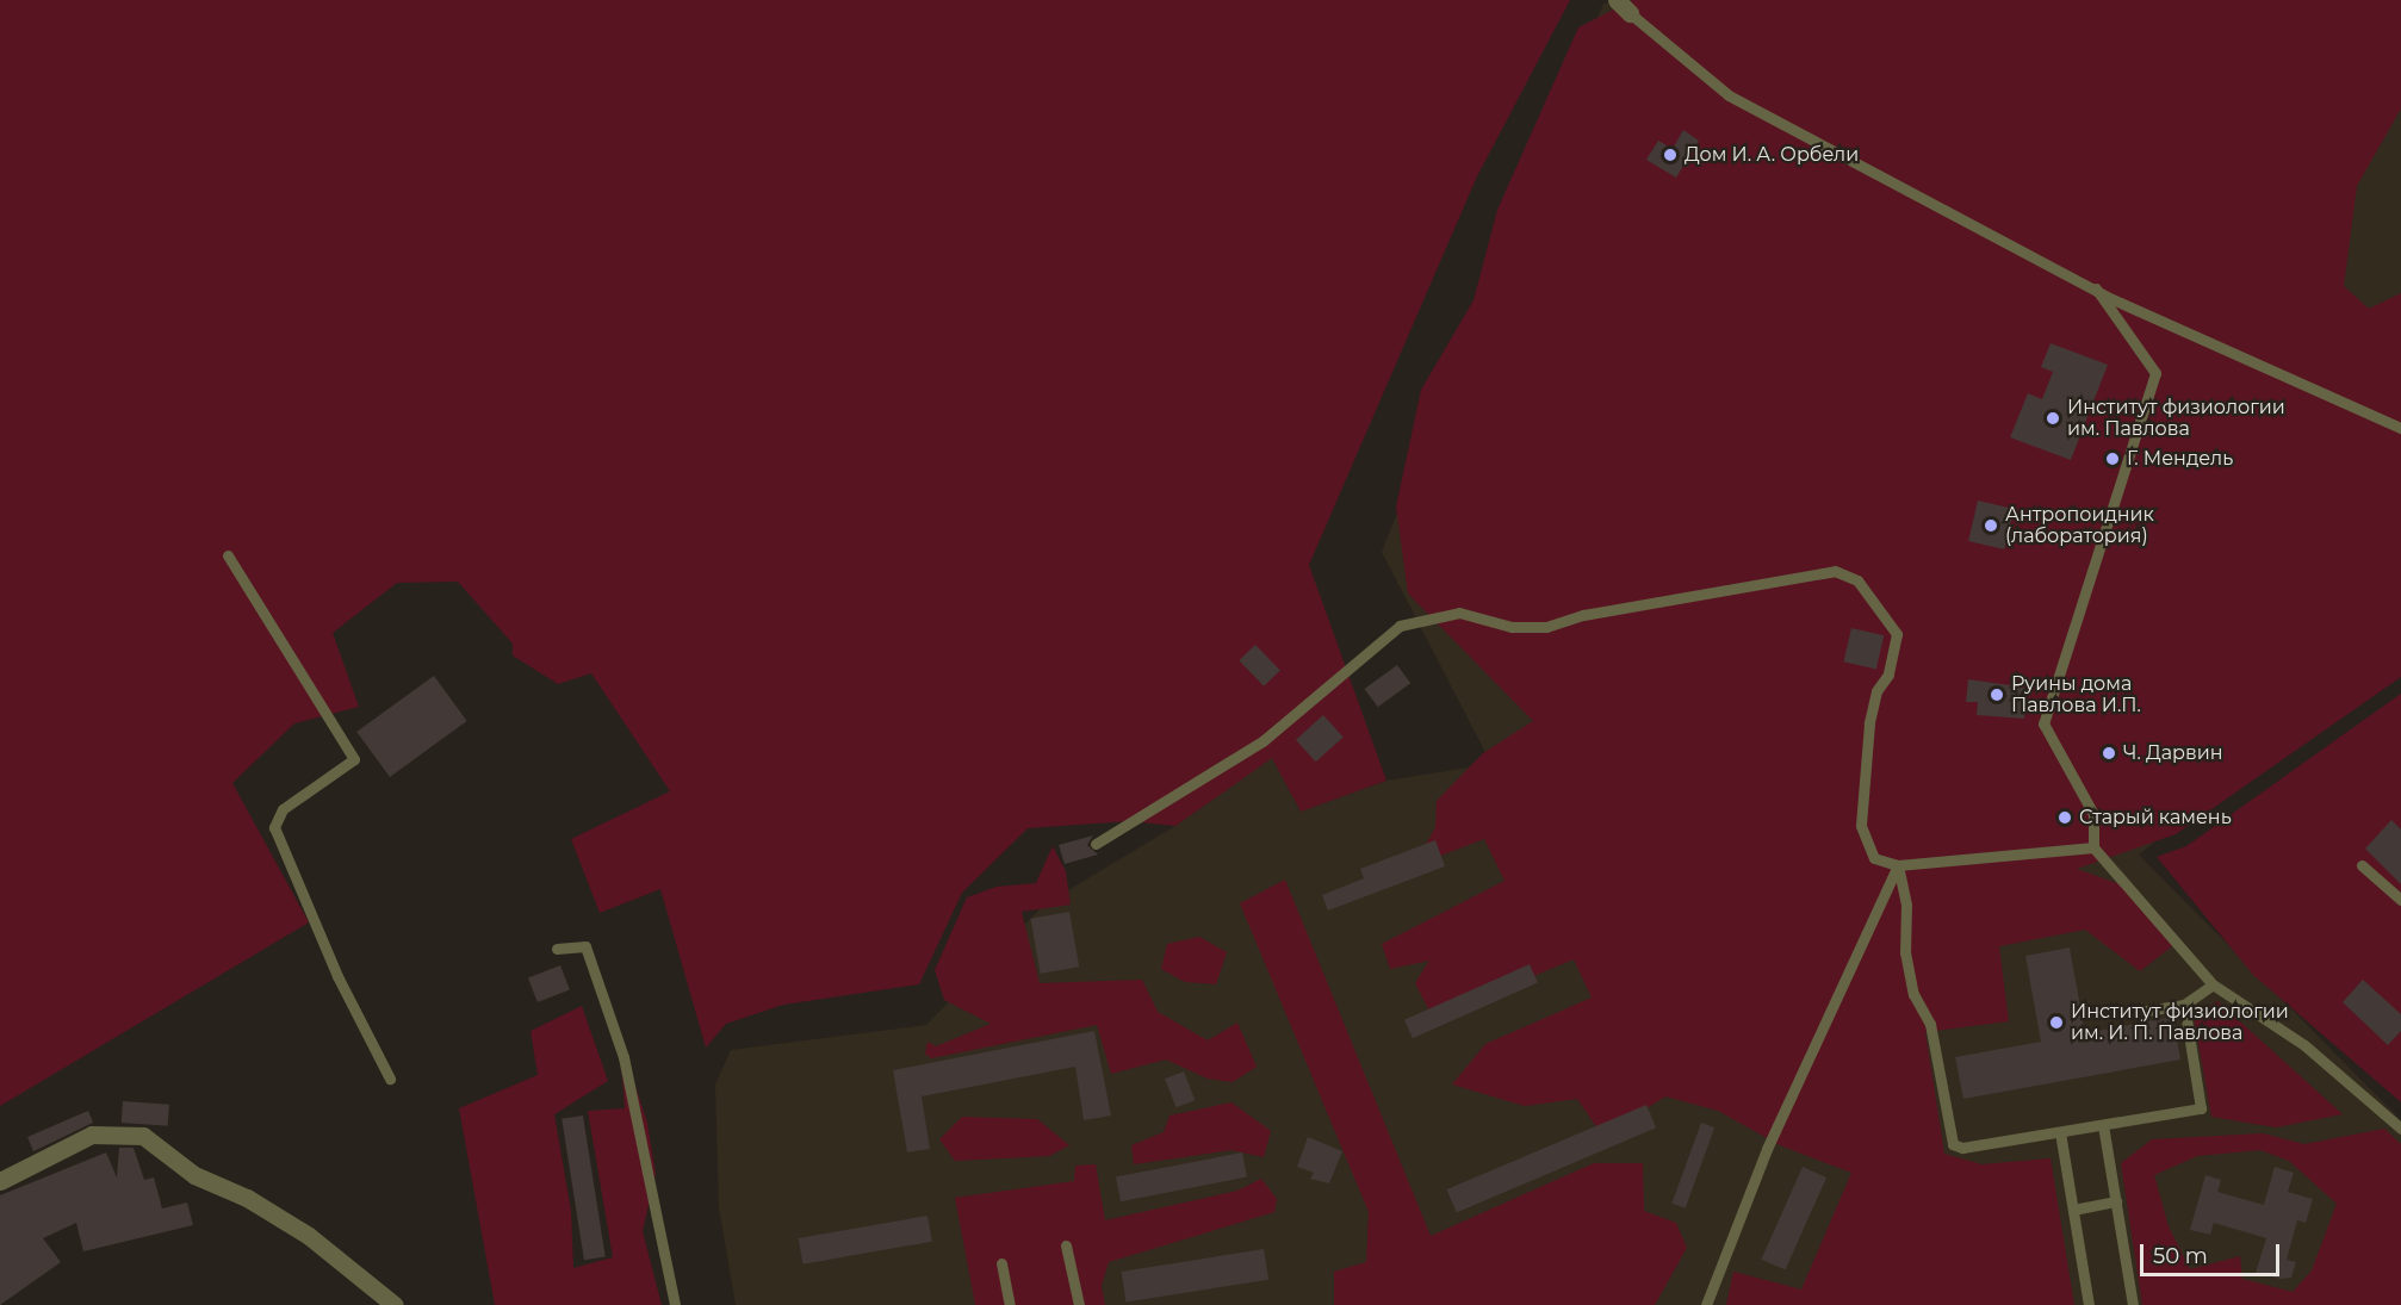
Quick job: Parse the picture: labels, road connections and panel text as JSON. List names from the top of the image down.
{
  "places": [
    "Дом И. А. Орбели",
    "Институт физиологии им. Павлова",
    "Г. Мендель",
    "Антропоидник (лаборатория)",
    "Руины дома Павлова И.П.",
    "Ч. Дарвин",
    "Старый камень",
    "Институт физиологии им. И. П. Павлова"
  ],
  "scale_bar": "50 m"
}
